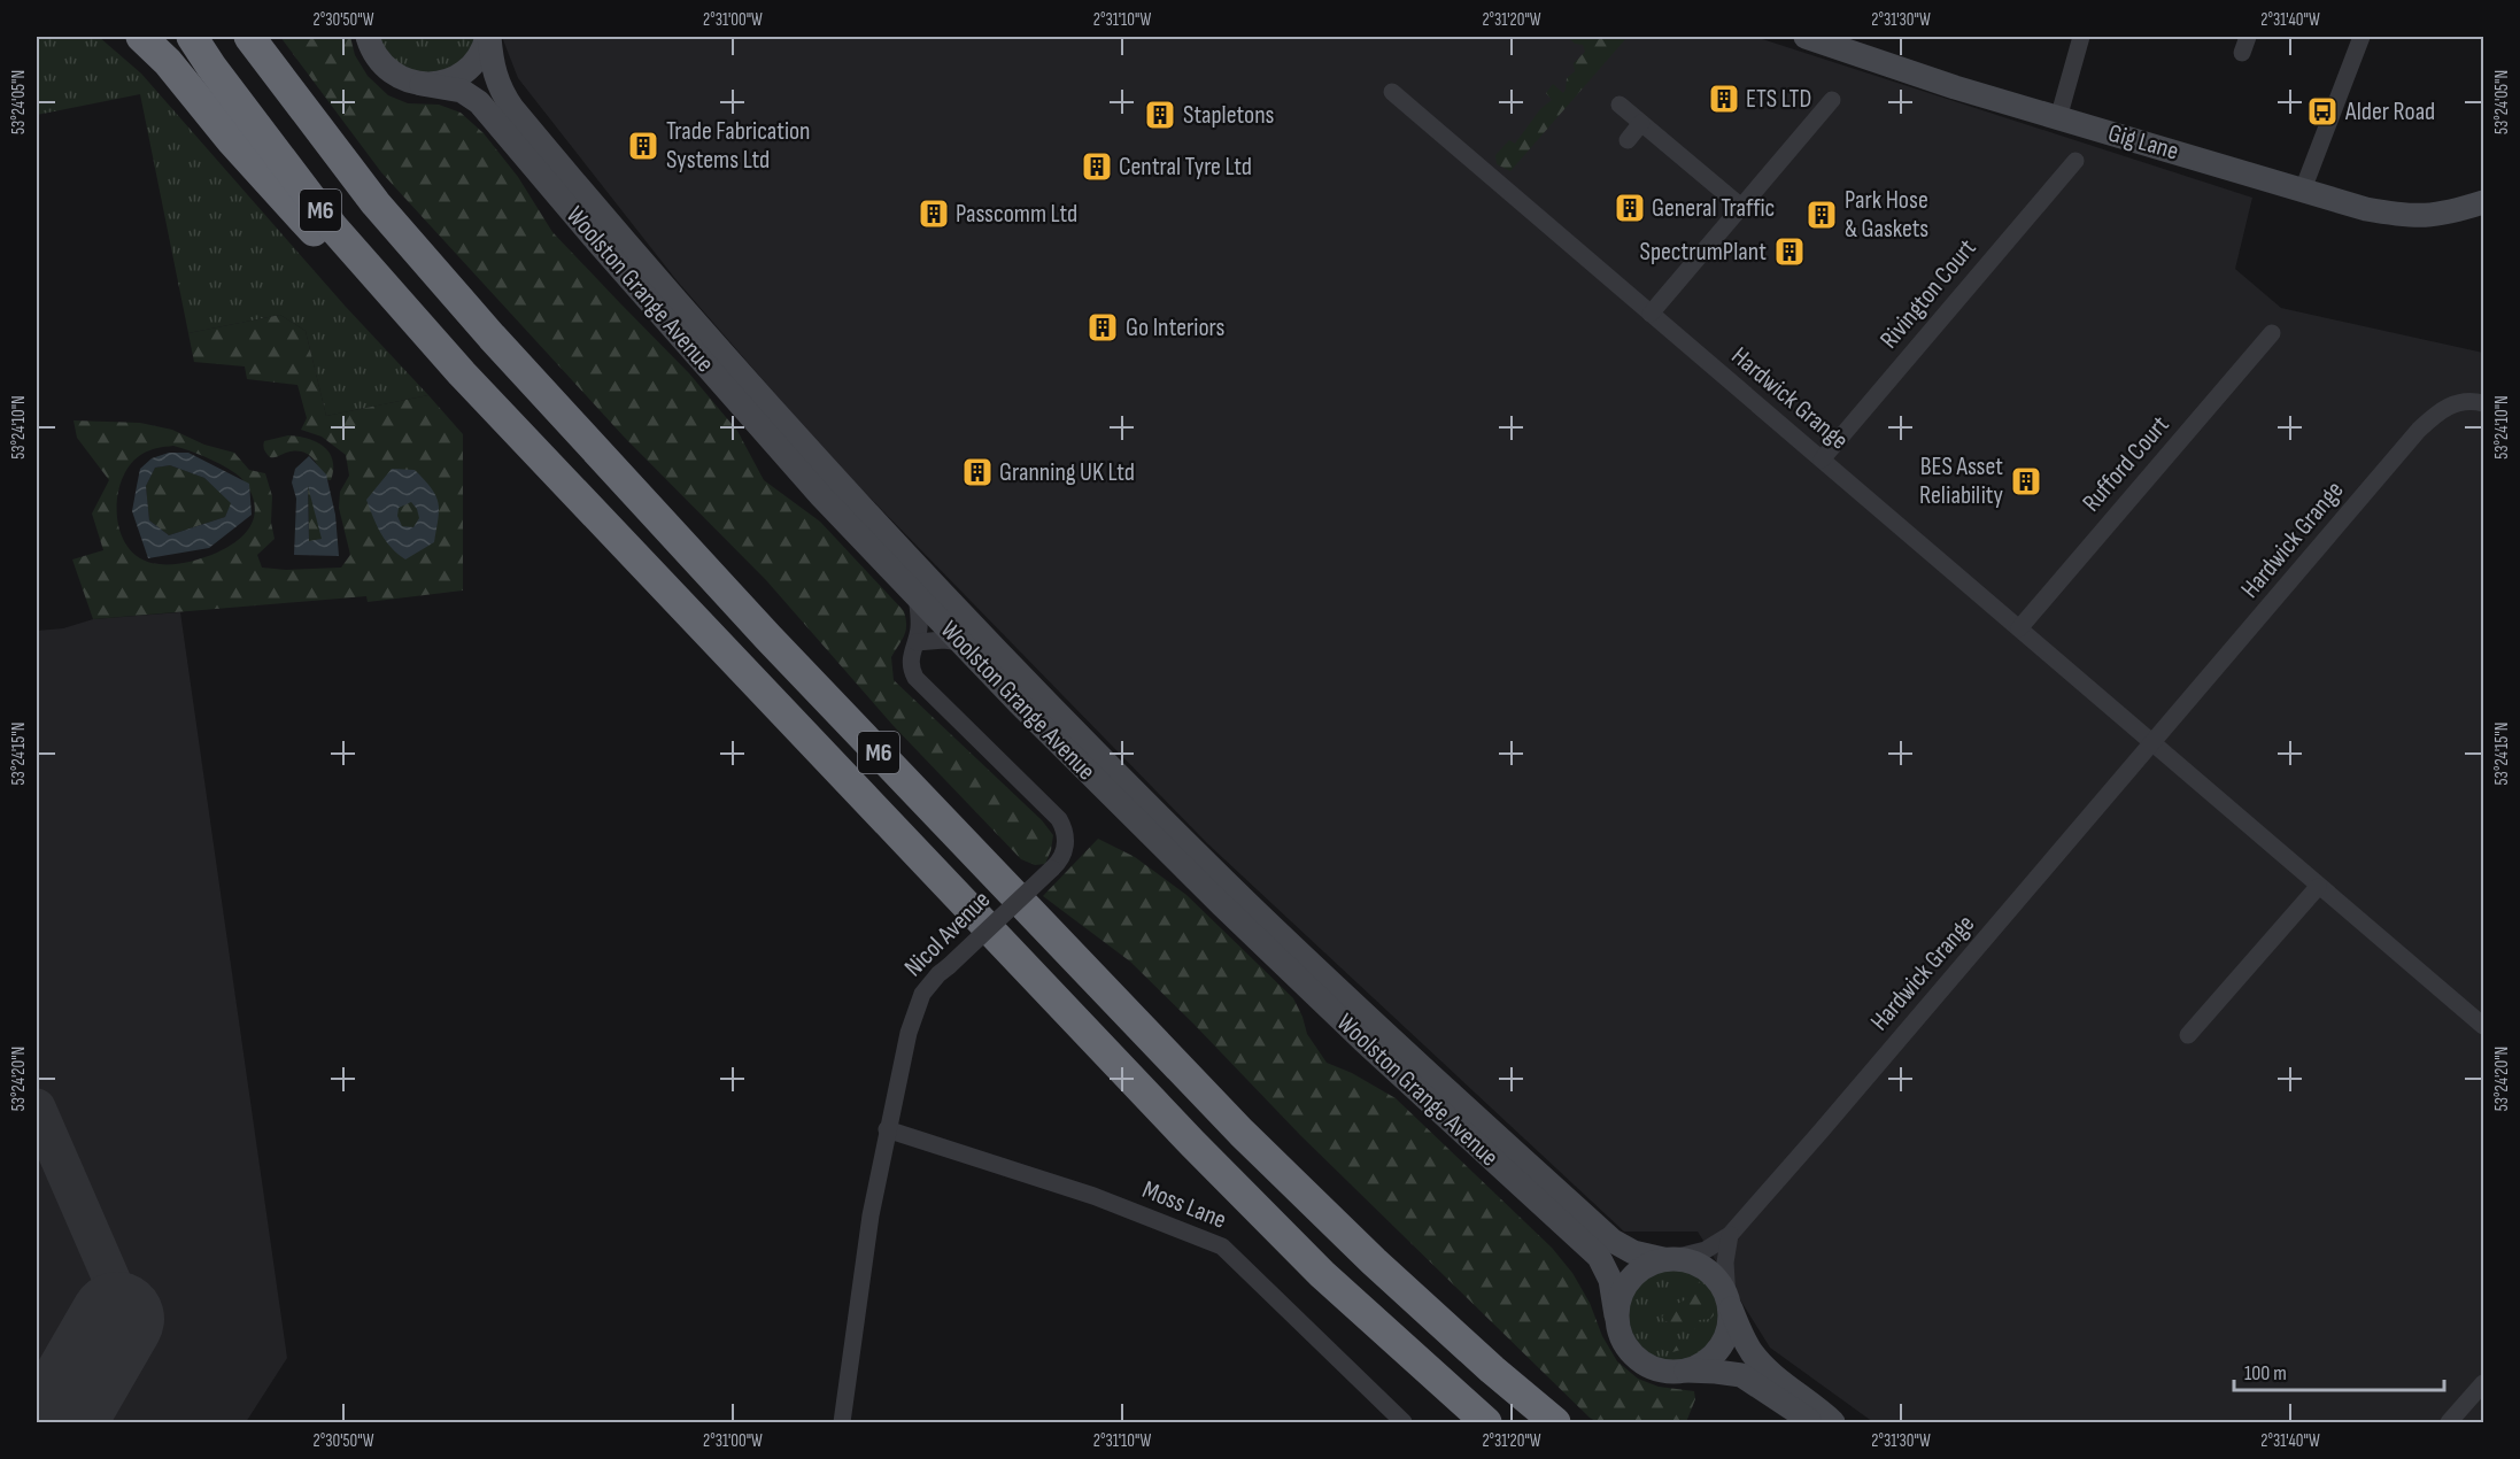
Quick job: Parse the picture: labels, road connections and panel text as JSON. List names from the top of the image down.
{
  "streets": {
    "highway": ["M6"],
    "main road": ["Gig Lane", "Woolston Grange Avenue"],
    "street": [
      "Rivington Court",
      "Hardwick Grange",
      "Rufford Court",
      "Nicol Avenue",
      "Moss Lane"
    ]
  },
  "crossings": [
    ["Woolston Grange Avenue", "Hardwick Grange"],
    ["Woolston Grange Avenue", "Nicol Avenue"],
    ["Rivington Court", "Hardwick Grange"],
    ["Hardwick Grange", "Rufford Court"],
    ["Nicol Avenue", "Moss Lane"]
  ],
  "places": {
    "building": [
      "ETS LTD",
      "Stapletons",
      "Trade Fabrication Systems Ltd",
      "Central Tyre Ltd",
      "General Traffic",
      "Passcomm Ltd",
      "Park Hose & Gaskets",
      "SpectrumPlant",
      "Go Interiors",
      "Granning UK Ltd",
      "BES Asset Reliability"
    ],
    "bus stop": ["Alder Road"]
  },
  "scale_bar": "100 m",
  "coordinates": [
    "2°30'50\"W",
    "2°31'00\"W",
    "2°31'10\"W",
    "2°31'20\"W",
    "2°31'30\"W",
    "2°31'40\"W",
    "53°24'05\"N",
    "53°24'10\"N",
    "53°24'15\"N",
    "53°24'20\"N"
  ]
}
